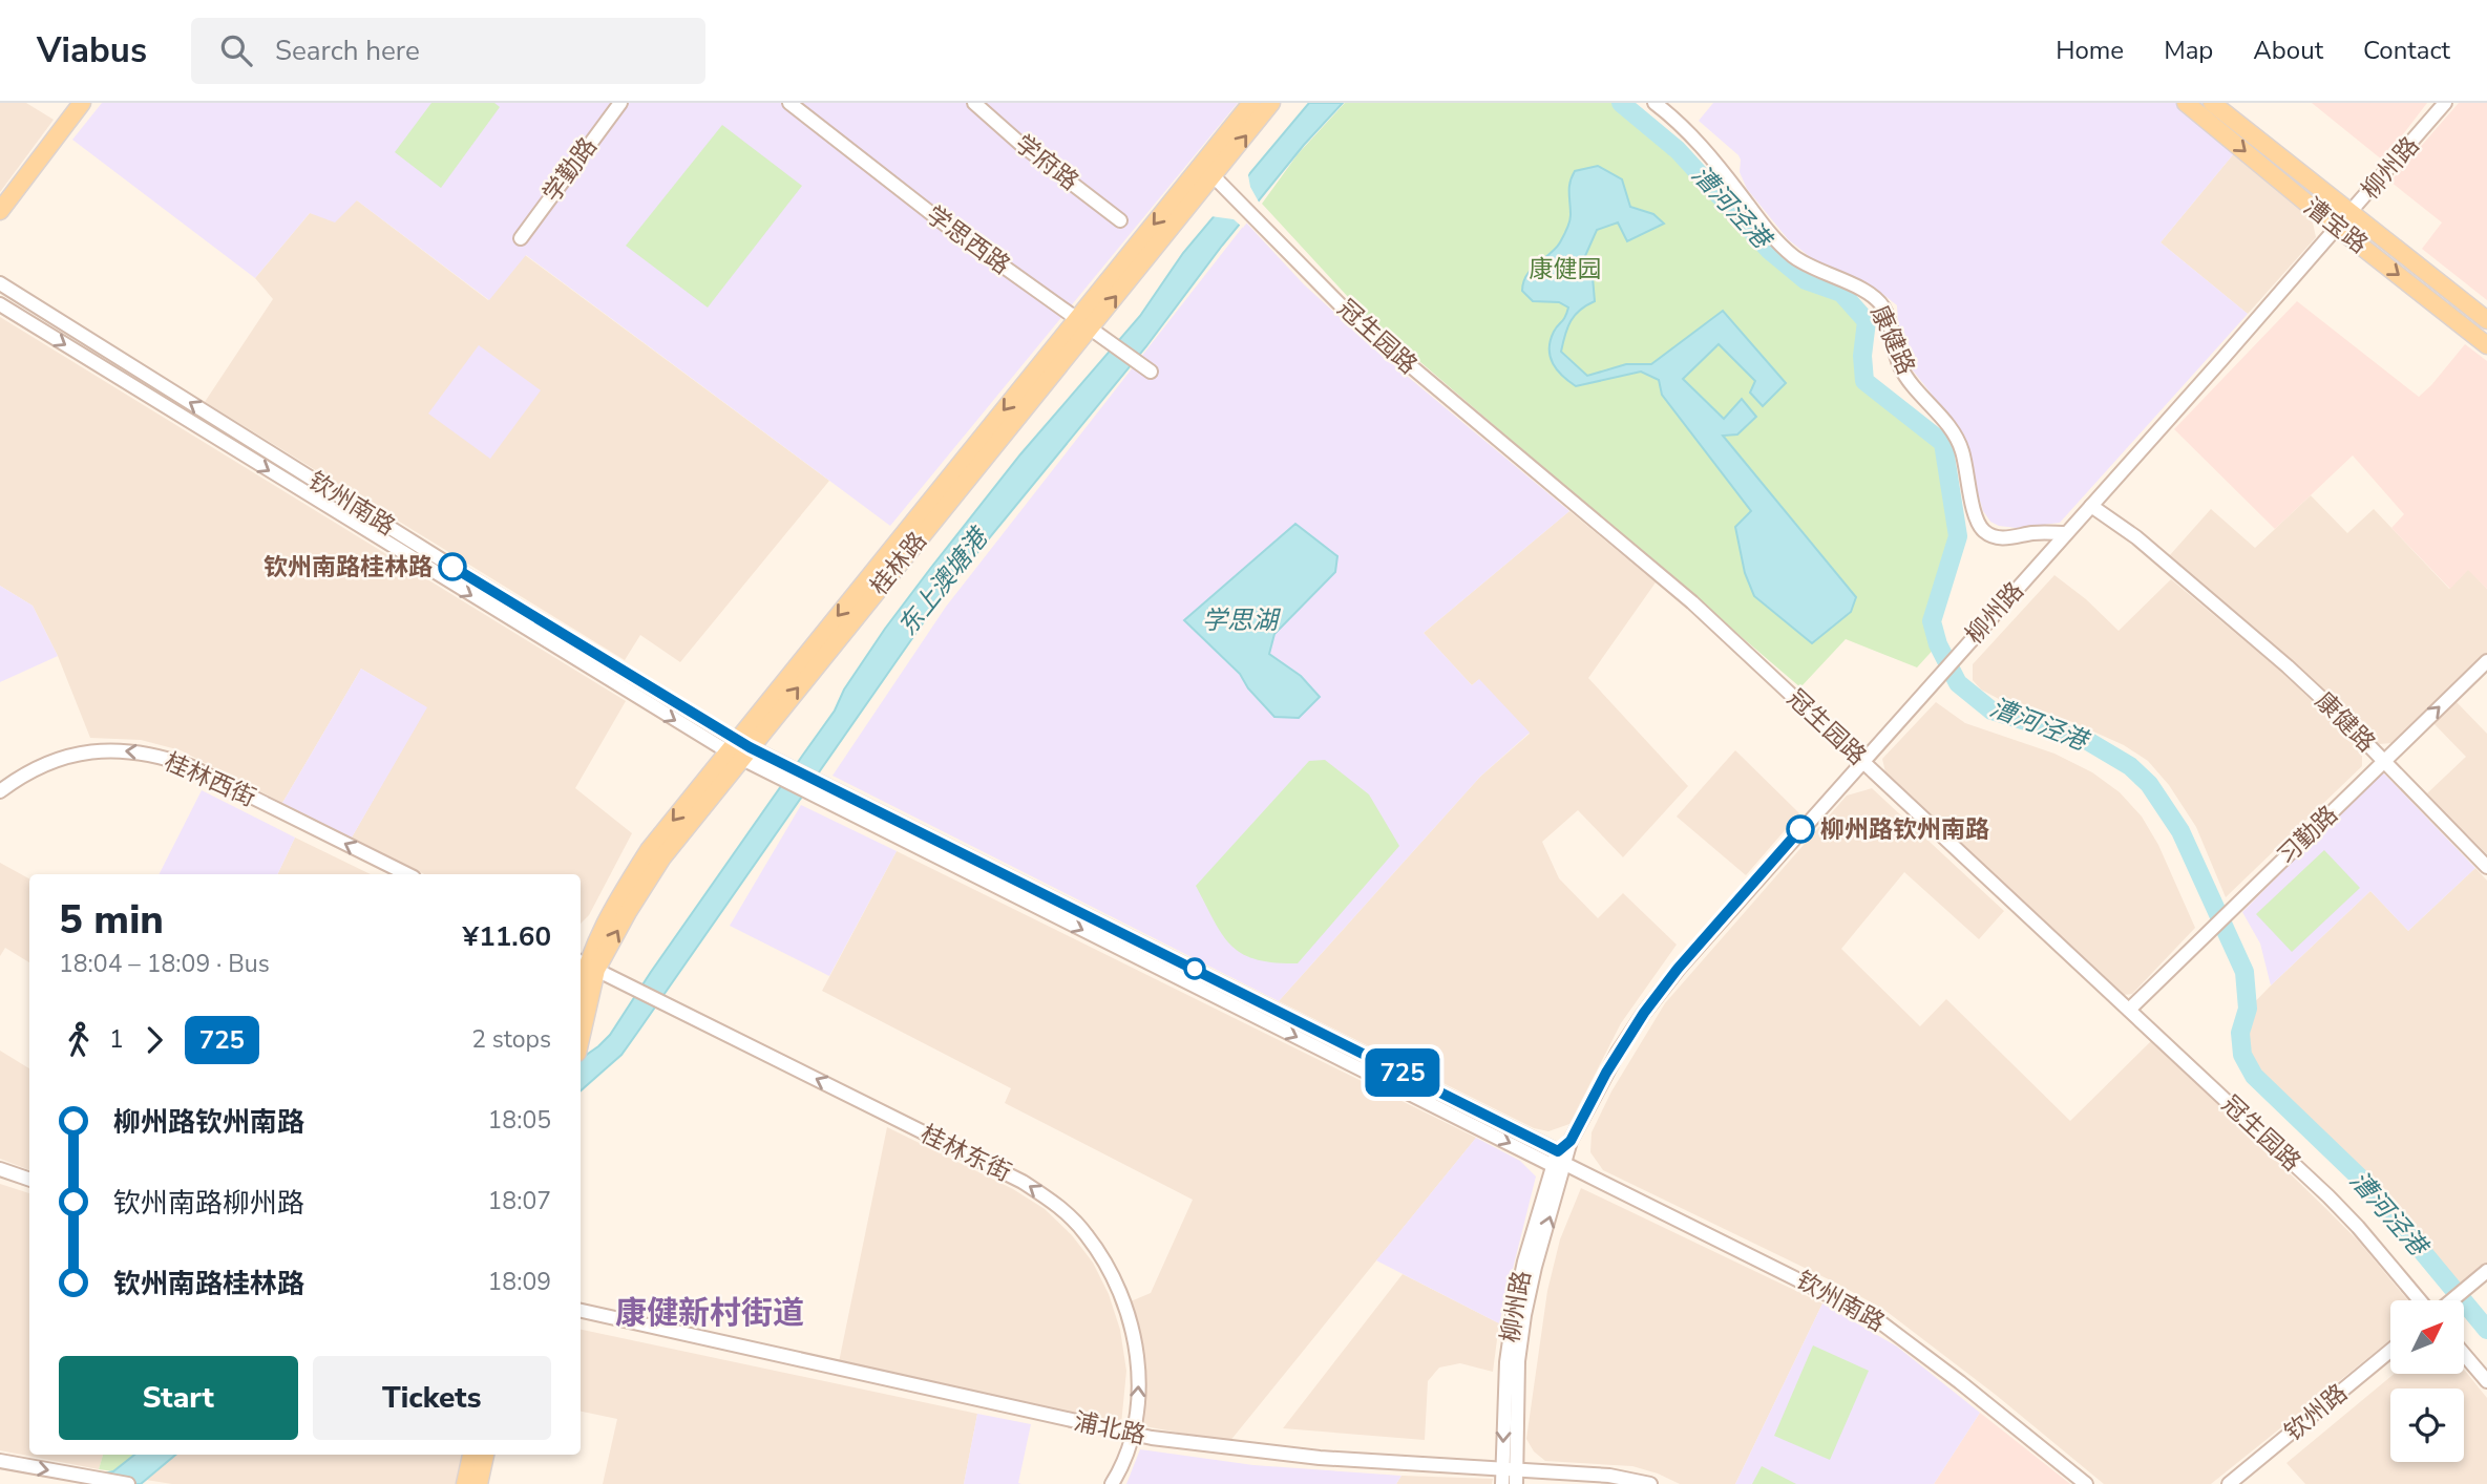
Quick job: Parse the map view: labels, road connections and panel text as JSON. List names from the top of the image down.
{
  "streets": {
    "main road": ["漕宝路", "桂林路"],
    "street": [
      "学府路",
      "柳州路",
      "学勤路",
      "学思西路",
      "冠生园路",
      "康健路",
      "钦州南路",
      "桂林西街",
      "习勤路",
      "桂林东街",
      "钦州路",
      "浦北路"
    ]
  },
  "crossings": [
    ["柳州路", "漕宝路"],
    ["柳州路", "冠生园路"],
    ["柳州路", "康健路"],
    ["柳州路", "钦州南路"],
    ["柳州路", "浦北路"],
    ["学思西路", "桂林路"],
    ["冠生园路", "桂林路"],
    ["冠生园路", "习勤路"],
    ["康健路", "习勤路"],
    ["钦州南路", "桂林路"],
    ["桂林路", "桂林东街"],
    ["桂林东街", "浦北路"]
  ],
  "one_way": ["桂林西街", "桂林东街"],
  "districts": ["康健新村街道"],
  "water": ["漕河泾港", "东上澳塘港", "学思湖"],
  "parks": ["康健园"],
  "places": ["钦州南路桂林路", "柳州路钦州南路"],
  "lines": ["bus line 725"],
  "north": "top right",
  "page": {
    "header": "Viabus",
    "search": "Search here",
    "nav": [
      "Home",
      "Map",
      "About",
      "Contact"
    ],
    "on_map": "725",
    "heading": ["5 min", "18:04 – 18:09 · Bus", "¥11.60"],
    "legs": ["1", "725", "2 stops"],
    "list": [
      {
        "name": "柳州路钦州南路",
        "value": "18:05"
      },
      {
        "name": "钦州南路柳州路",
        "value": "18:07"
      },
      {
        "name": "钦州南路桂林路",
        "value": "18:09"
      }
    ],
    "buttons": ["Start", "Tickets"]
  }
}
